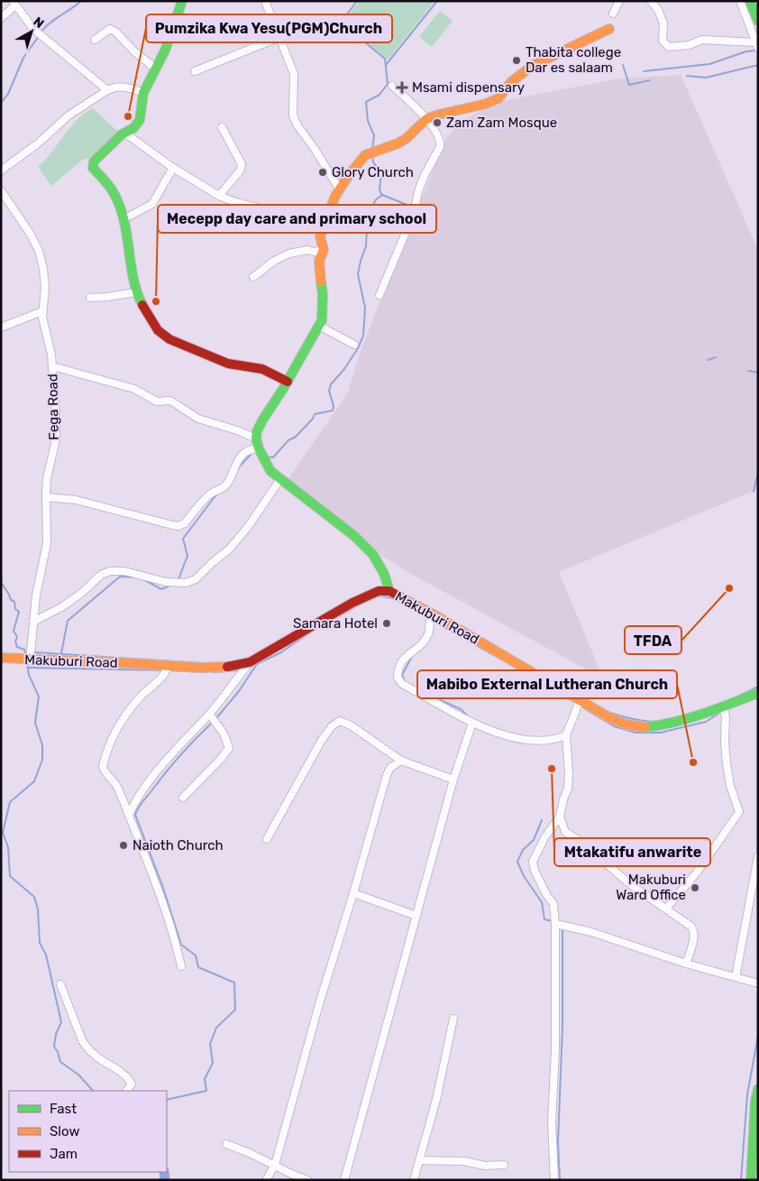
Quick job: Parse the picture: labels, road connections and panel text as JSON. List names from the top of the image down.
{
  "streets": {
    "street": ["Fega Road", "Makuburi Road"]
  },
  "crossings": [
    ["Fega Road", "Makuburi Road"]
  ],
  "places": {
    "other": [
      "Thabita college Dar es salaam",
      "Pumzika Kwa Yesu(PGM)Church",
      "Zam Zam Mosque",
      "Glory Church",
      "Mecepp day care and primary school",
      "TFDA",
      "Samara Hotel",
      "Mabibo External Lutheran Church",
      "Mtakatifu anwarite",
      "Naioth Church",
      "Makuburi Ward Office"
    ],
    "health": ["Msami dispensary"]
  },
  "legend": ["Fast", "Slow", "Jam"],
  "north": "top right"
}
